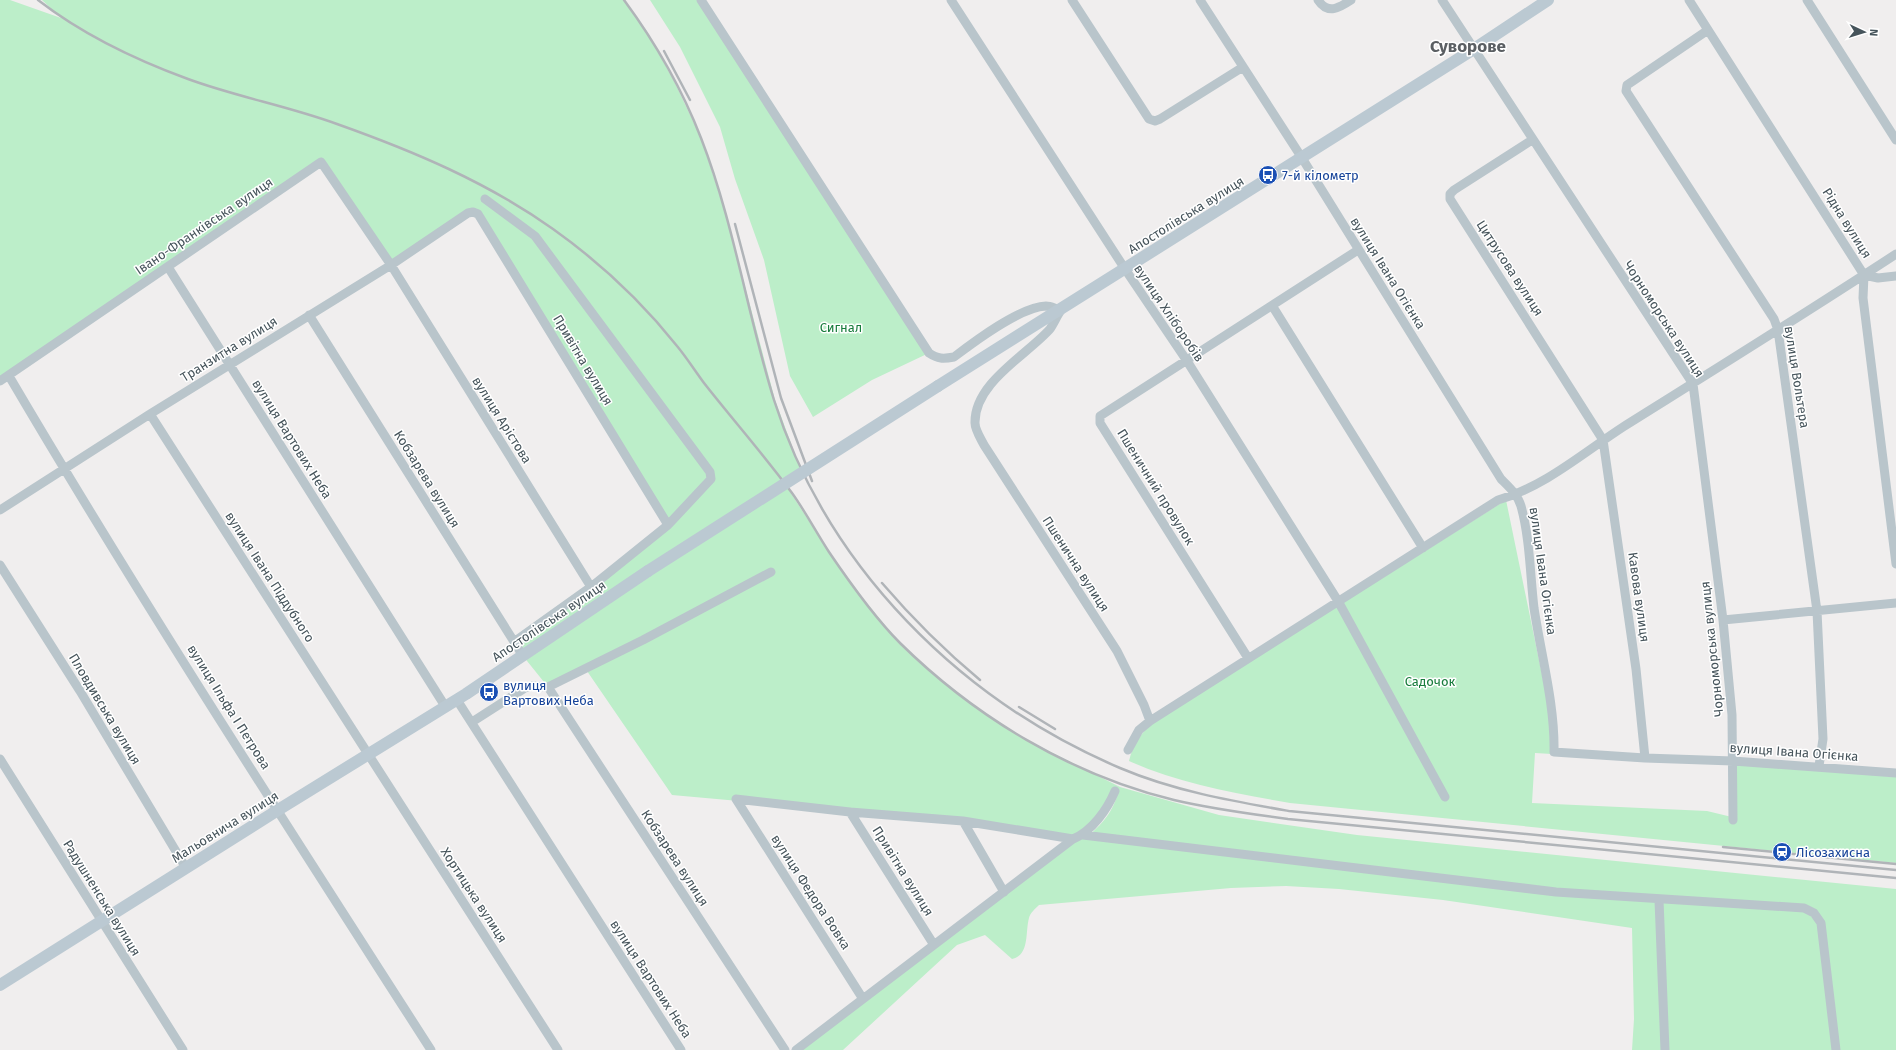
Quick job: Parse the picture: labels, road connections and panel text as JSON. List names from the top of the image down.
{
  "streets": {
    "street": [
      "Апостолівська вулиця",
      "Рідна вулиця",
      "Івано-Франківська вулиця",
      "Цитрусова вулиця",
      "вулиця Івана Огієнка",
      "вулиця Хліборобів",
      "Чорноморська вулиця",
      "Транзитна вулиця",
      "Привітна вулиця",
      "вулиця Вольтера",
      "вулиця Арістова",
      "вулиця Вартових Неба",
      "Кобзарева вулиця",
      "Пшеничний провулок",
      "Пшенична вулиця",
      "вулиця Івана Піддубного",
      "Кавова вулиця",
      "вулиця Ільфа І Петрова",
      "Пловдивська вулиця",
      "Мальовнича вулиця",
      "вулиця Федора Вовка",
      "Хортицька вулиця",
      "Радушненська вулиця"
    ]
  },
  "crossings": [
    ["Апостолівська вулиця", "вулиця Івана Огієнка"],
    ["Апостолівська вулиця", "вулиця Хліборобів"],
    ["Апостолівська вулиця", "Чорноморська вулиця"],
    ["Апостолівська вулиця", "вулиця Вартових Неба"],
    ["Апостолівська вулиця", "Кобзарева вулиця"],
    ["Апостолівська вулиця", "Пшенична вулиця"],
    ["Апостолівська вулиця", "Мальовнича вулиця"],
    ["Рідна вулиця", "вулиця Вольтера"],
    ["Івано-Франківська вулиця", "Транзитна вулиця"],
    ["Івано-Франківська вулиця", "вулиця Арістова"],
    ["Івано-Франківська вулиця", "вулиця Вартових Неба"],
    ["Івано-Франківська вулиця", "вулиця Ільфа І Петрова"],
    ["Цитрусова вулиця", "Чорноморська вулиця"],
    ["Цитрусова вулиця", "Кавова вулиця"],
    ["вулиця Івана Огієнка", "Чорноморська вулиця"],
    ["вулиця Івана Огієнка", "вулиця Вольтера"],
    ["вулиця Івана Огієнка", "Кавова вулиця"],
    ["вулиця Хліборобів", "Пшеничний провулок"],
    ["Транзитна вулиця", "Привітна вулиця"],
    ["Транзитна вулиця", "вулиця Арістова"],
    ["Транзитна вулиця", "вулиця Вартових Неба"],
    ["Транзитна вулиця", "Кобзарева вулиця"],
    ["Транзитна вулиця", "вулиця Івана Піддубного"],
    ["Транзитна вулиця", "вулиця Ільфа І Петрова"],
    ["Привітна вулиця", "вулиця Федора Вовка"],
    ["вулиця Вартових Неба", "Мальовнича вулиця"],
    ["вулиця Івана Піддубного", "Мальовнича вулиця"],
    ["вулиця Івана Піддубного", "Хортицька вулиця"],
    ["вулиця Ільфа І Петрова", "Мальовнича вулиця"],
    ["Пловдивська вулиця", "Мальовнича вулиця"],
    ["Мальовнича вулиця", "Хортицька вулиця"],
    ["Мальовнича вулиця", "Радушненська вулиця"]
  ],
  "districts": ["Суворове"],
  "parks": ["Сигнал", "Садочок"],
  "places": {
    "bus stop": ["7-й кілометр", "вулиця Вартових Неба"],
    "station": ["Лісозахисна"]
  },
  "north": "right"
}
